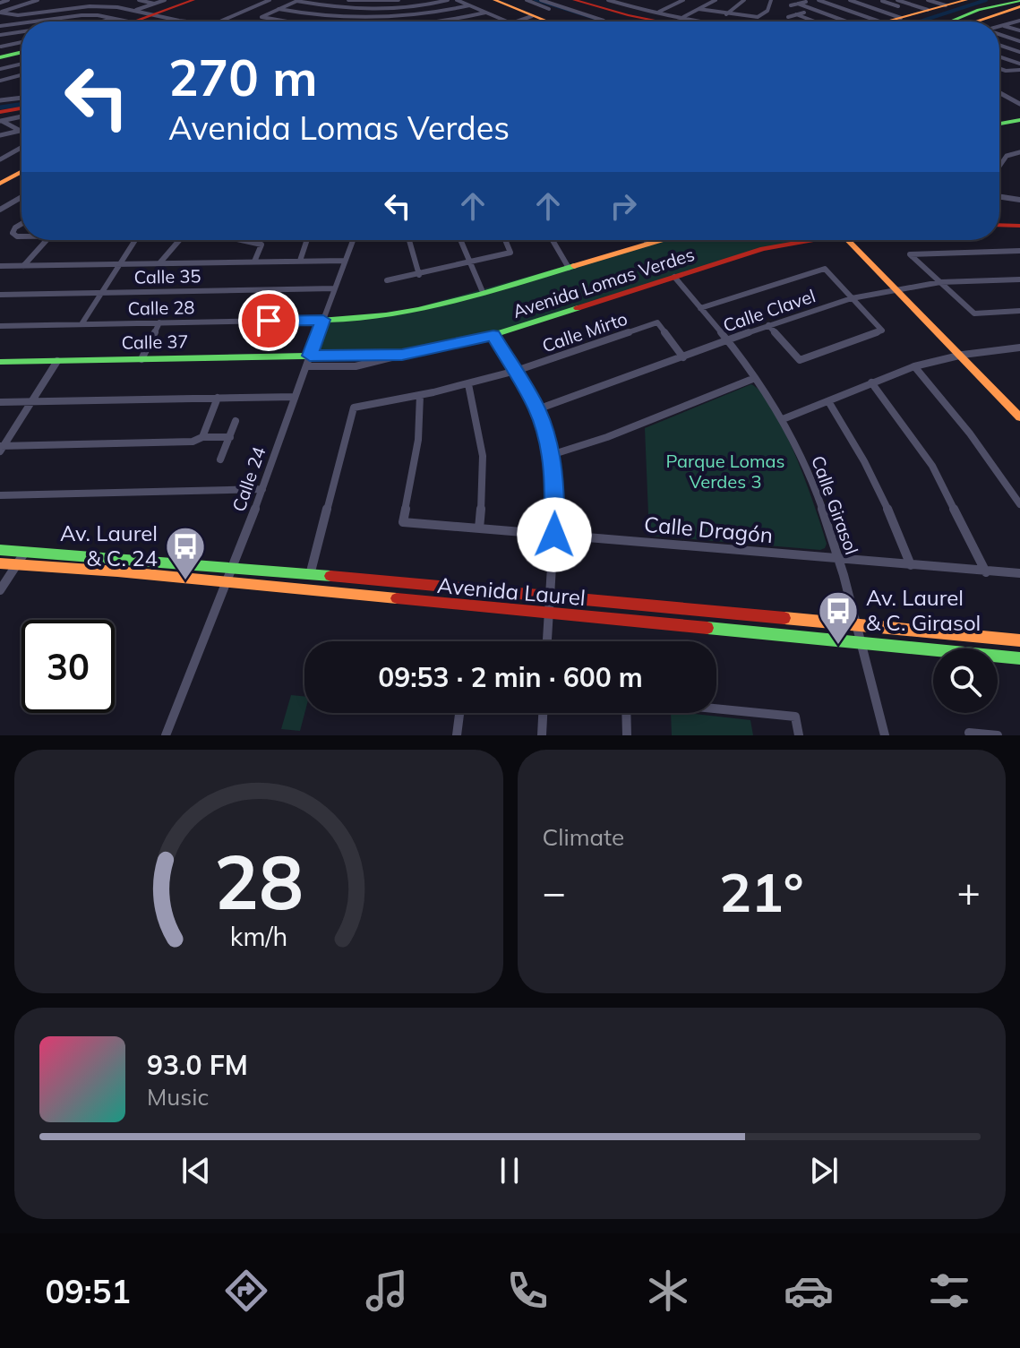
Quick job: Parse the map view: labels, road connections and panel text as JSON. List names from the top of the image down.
{
  "streets": {
    "main road": [
      "Avenida Lomas Verdes",
      "Calle 37",
      "Calle 24",
      "Avenida Laurel"
    ],
    "street": [
      "Calle 35",
      "Calle 28",
      "Calle Clavel",
      "Calle Mirto",
      "Calle Girasol",
      "Calle Dragón"
    ]
  },
  "crossings": [
    ["Calle 35", "Calle 24"],
    ["Avenida Lomas Verdes", "Calle 37"],
    ["Avenida Lomas Verdes", "Calle 24"],
    ["Avenida Lomas Verdes", "Calle Girasol"],
    ["Calle 28", "Calle 24"],
    ["Calle Clavel", "Calle Mirto"],
    ["Calle Clavel", "Calle Girasol"],
    ["Calle Mirto", "Calle Dragón"],
    ["Calle Mirto", "Avenida Laurel"],
    ["Calle 37", "Calle 24"],
    ["Calle 24", "Avenida Laurel"],
    ["Calle Girasol", "Calle Dragón"],
    ["Calle Girasol", "Avenida Laurel"]
  ],
  "parks": ["Parque Lomas Verdes 3"],
  "places": {
    "bus stop": ["Av. Laurel & C. 24", "Av. Laurel & C. Girasol"]
  },
  "page": {
    "turn": ["270 m", "Avenida Lomas Verdes"],
    "limit": "30",
    "trip": "09:53 · 2 min · 600 m",
    "tile": "Climate",
    "heat": ["−", "21°", "+"],
    "song": ["93.0 FM", "Music"],
    "tabs": "09:51",
    "gauge": ["28", "km/h"]
  }
}
